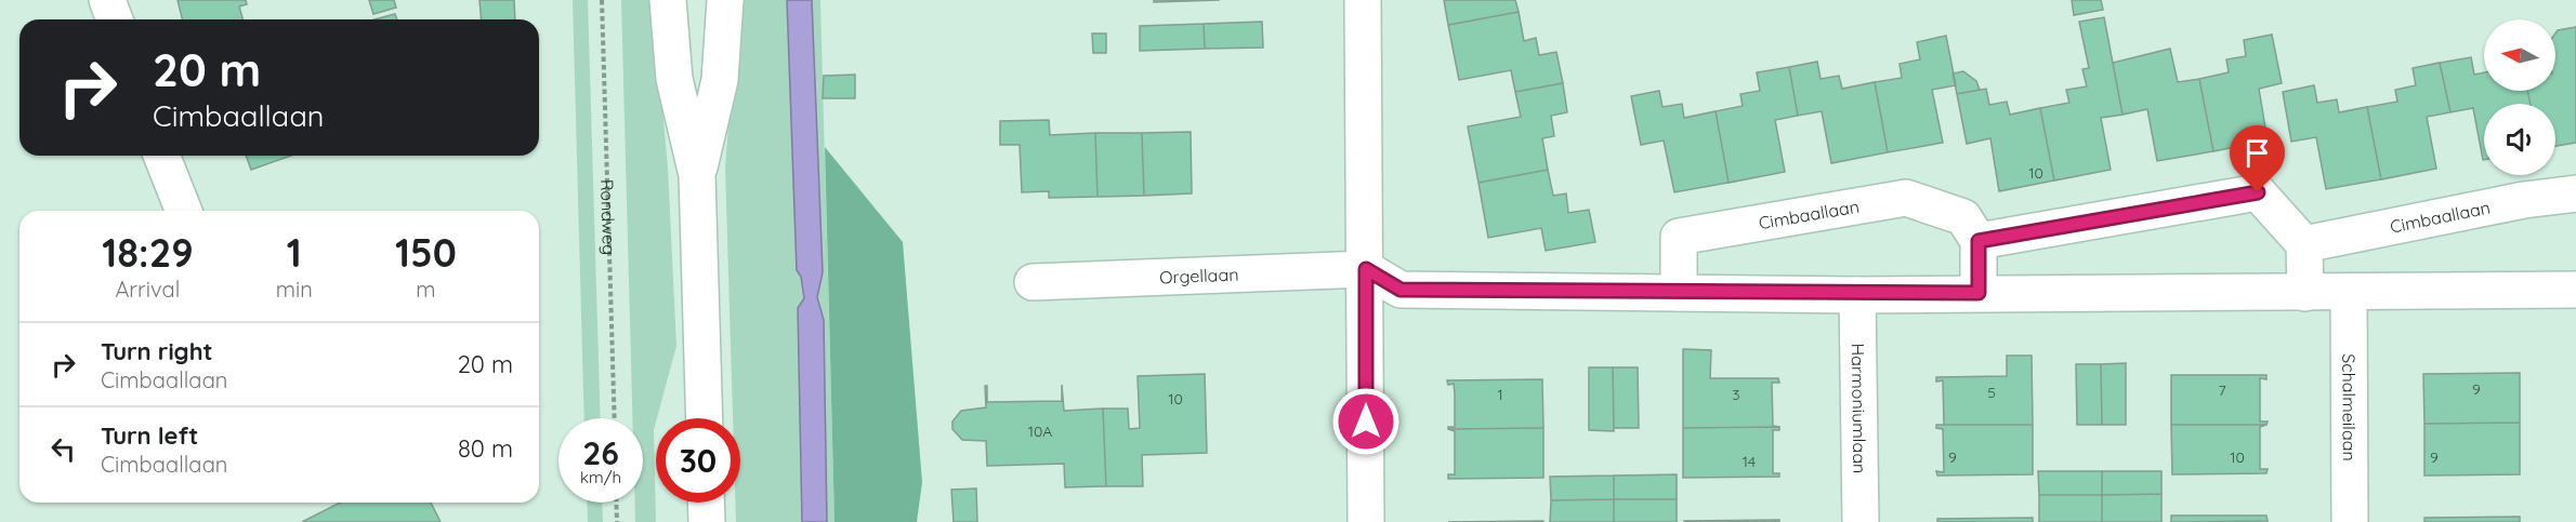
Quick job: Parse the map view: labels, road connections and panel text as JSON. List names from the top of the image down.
{
  "streets": {
    "street": [
      "Cimbaallaan",
      "Orgellaan",
      "Schalmeilaan",
      "Harmoniumlaan"
    ],
    "path": ["Rondweg"]
  },
  "house_numbers": [
    "10",
    "9",
    "7",
    "5",
    "1",
    "3",
    "10",
    "10A",
    "9",
    "10",
    "9",
    "14"
  ],
  "north": "left",
  "page": {
    "turn": ["20 m", "Cimbaallaan"],
    "eta": [
      "18:29",
      "Arrival",
      "1",
      "min",
      "150",
      "m"
    ],
    "list": [
      {
        "name": "Turn right",
        "note": "Cimbaallaan",
        "value": "20 m"
      },
      {
        "name": "Turn left",
        "note": "Cimbaallaan",
        "value": "80 m"
      }
    ],
    "speed": "26 km/h",
    "limit": "30"
  }
}
